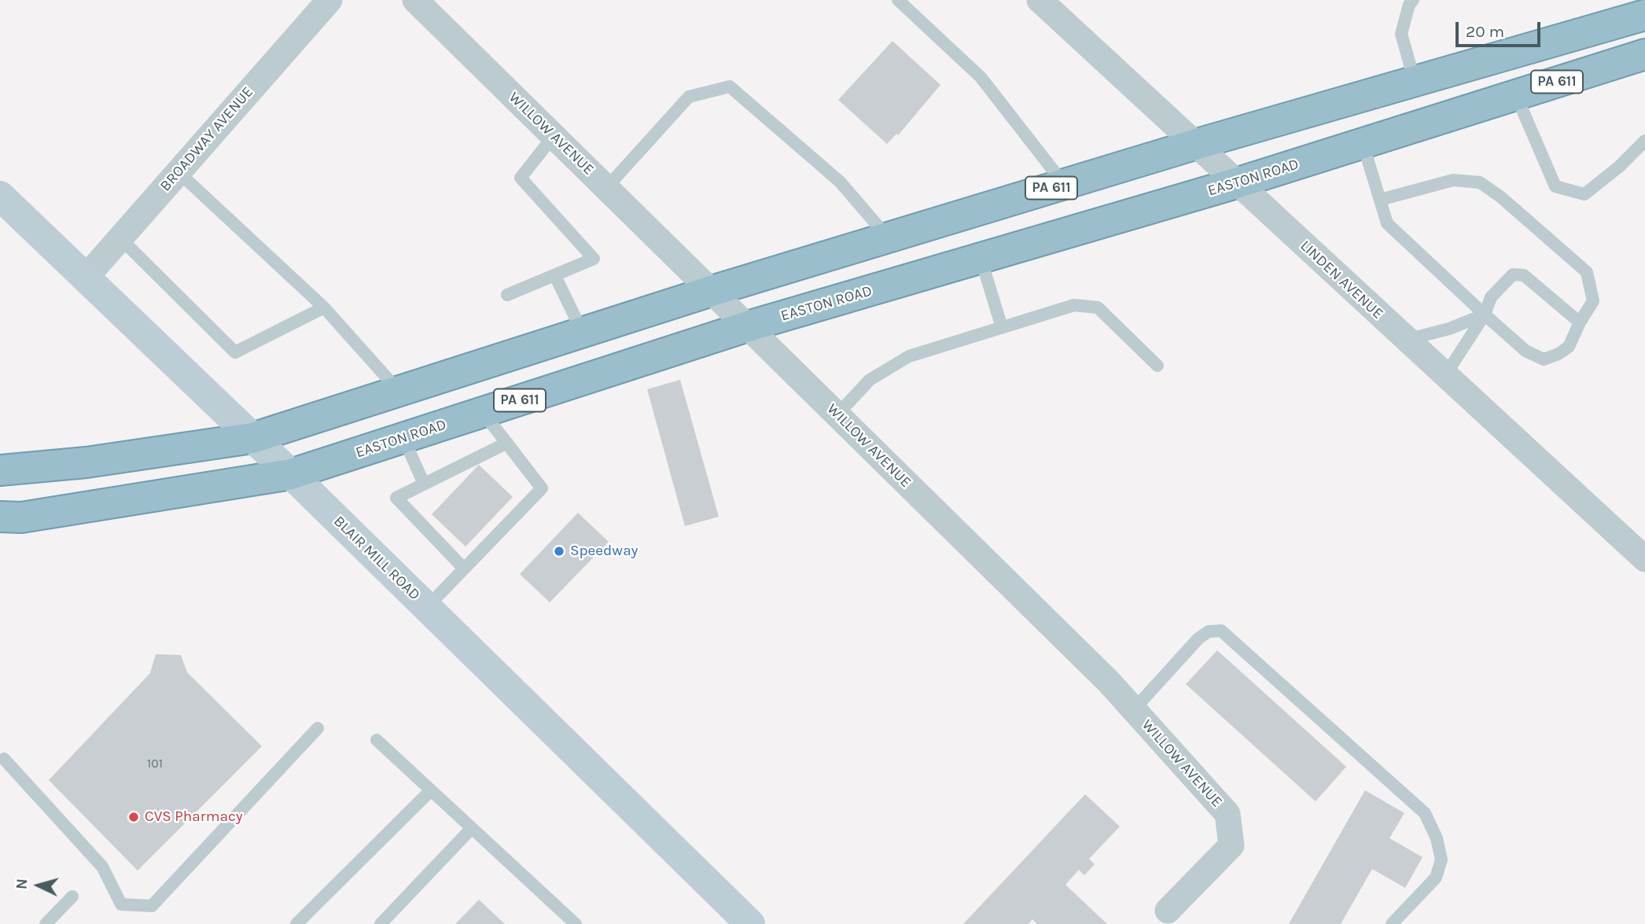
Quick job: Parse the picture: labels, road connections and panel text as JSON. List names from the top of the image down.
{
  "streets": {
    "highway": ["PA 611", "EASTON ROAD"],
    "main road": ["BLAIR MILL ROAD"],
    "street": ["WILLOW AVENUE", "BROADWAY AVENUE", "LINDEN AVENUE"]
  },
  "crossings": [
    ["PA 611", "WILLOW AVENUE"],
    ["PA 611", "LINDEN AVENUE"],
    ["PA 611", "BLAIR MILL ROAD"],
    ["WILLOW AVENUE", "EASTON ROAD"],
    ["BROADWAY AVENUE", "BLAIR MILL ROAD"],
    ["EASTON ROAD", "LINDEN AVENUE"],
    ["EASTON ROAD", "BLAIR MILL ROAD"]
  ],
  "places": ["Speedway", "CVS Pharmacy"],
  "house_numbers": ["101"],
  "scale_bar": "20 m",
  "north": "left"
}
